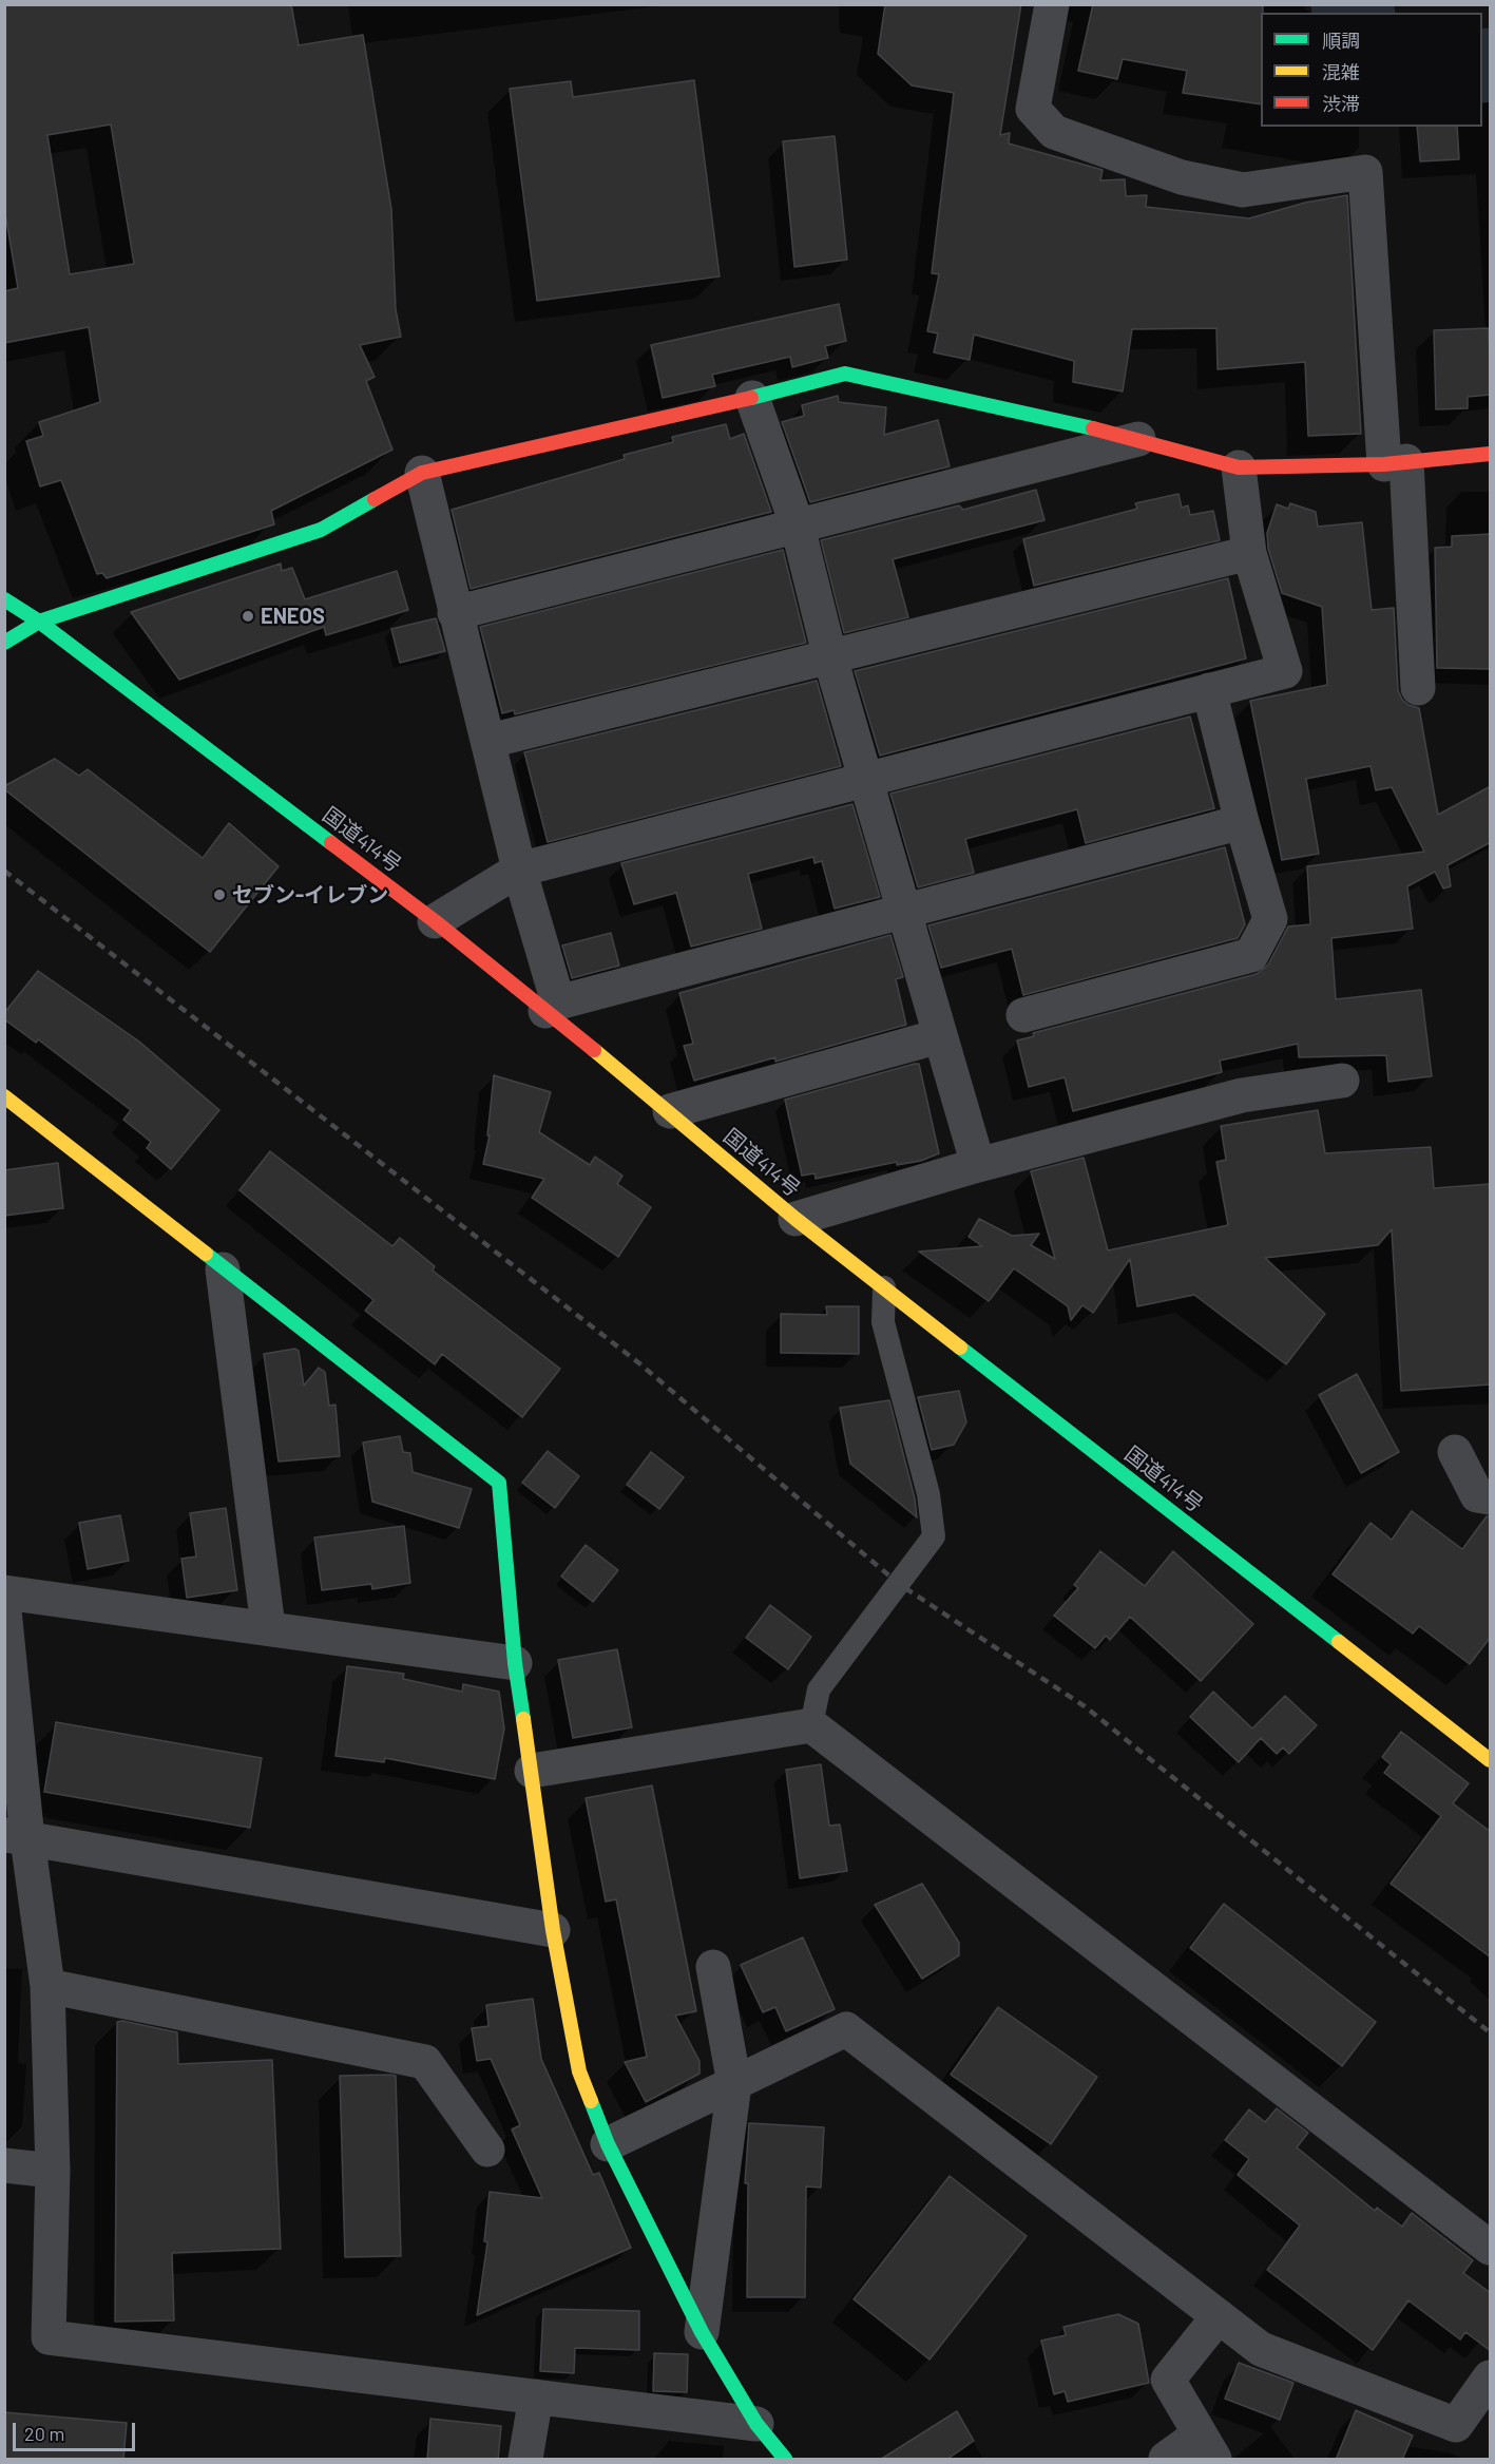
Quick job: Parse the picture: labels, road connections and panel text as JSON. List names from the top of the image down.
{
  "streets": {
    "main road": ["国道414号"]
  },
  "places": ["ENEOS", "セブン-イレブン"],
  "legend": ["順調", "混雑", "渋滞"],
  "scale_bar": "20 m"
}
